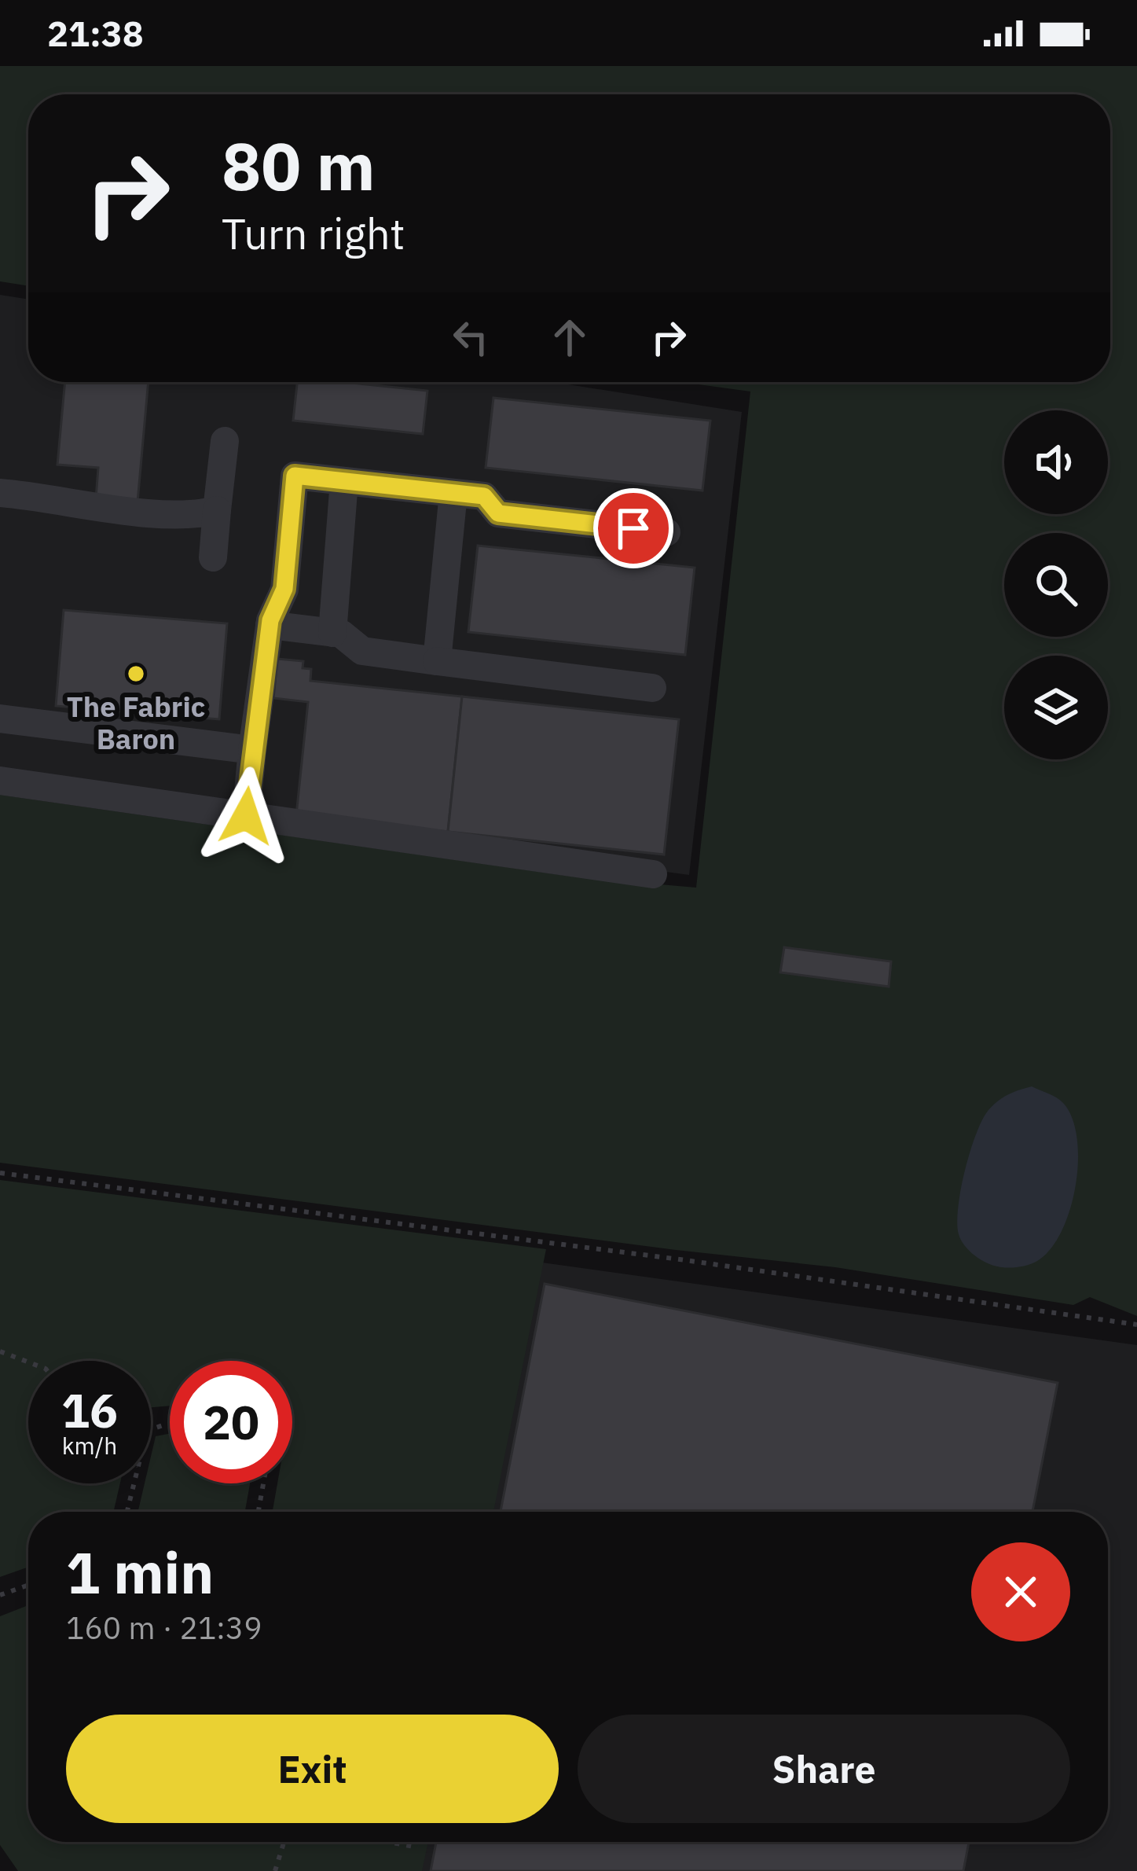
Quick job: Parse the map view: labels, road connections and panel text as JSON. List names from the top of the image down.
{
  "places": ["The Fabric Baron"],
  "page": {
    "status": "21:38",
    "turn": ["80 m", "Turn right"],
    "speed": "16 km/h",
    "limit": "20",
    "heading": ["1 min", "160 m · 21:39"],
    "buttons": ["Exit", "Share"]
  }
}
